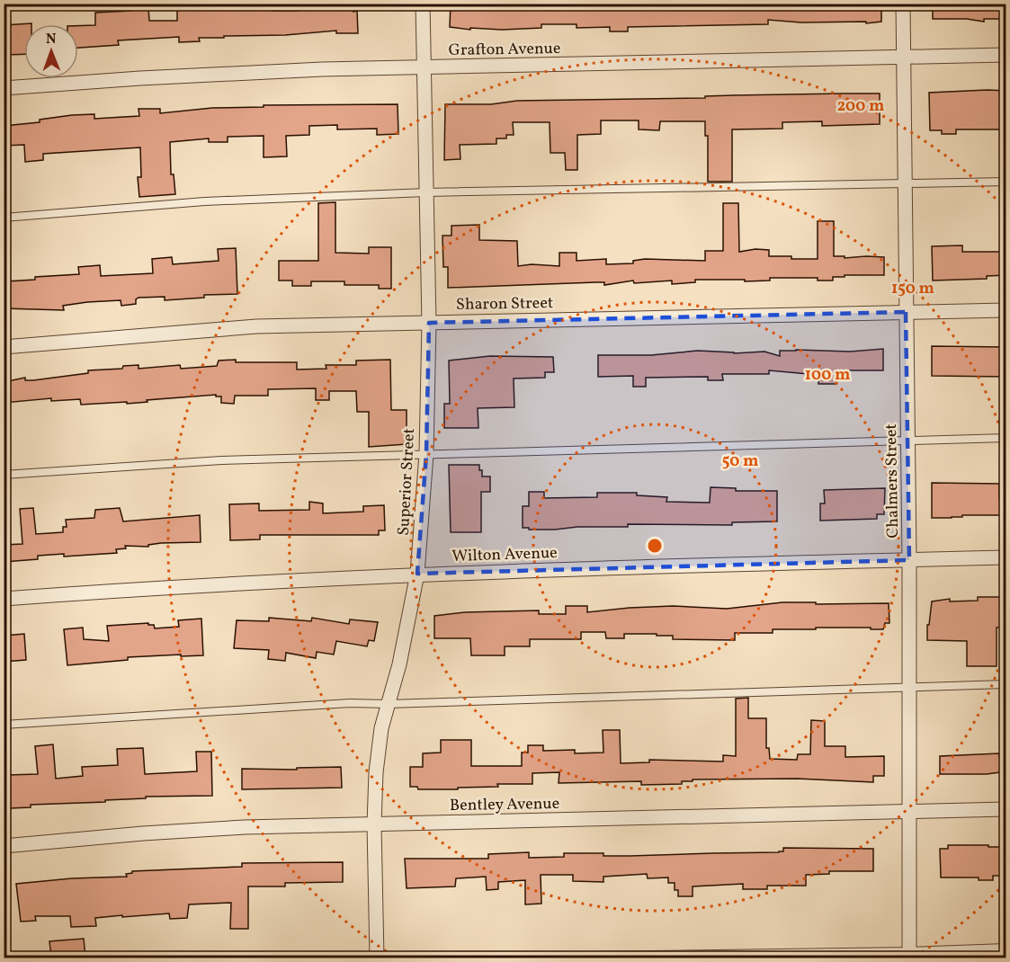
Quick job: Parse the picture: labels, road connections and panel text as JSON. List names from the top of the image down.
{
  "streets": {
    "street": [
      "Grafton Avenue",
      "Sharon Street",
      "Chalmers Street",
      "Superior Street",
      "Wilton Avenue",
      "Bentley Avenue"
    ]
  },
  "crossings": [
    ["Grafton Avenue", "Chalmers Street"],
    ["Grafton Avenue", "Superior Street"],
    ["Sharon Street", "Chalmers Street"],
    ["Sharon Street", "Superior Street"],
    ["Chalmers Street", "Wilton Avenue"],
    ["Chalmers Street", "Bentley Avenue"],
    ["Superior Street", "Wilton Avenue"],
    ["Superior Street", "Bentley Avenue"]
  ],
  "north": "top",
  "rings": [
    "200 m",
    "150 m",
    "100 m",
    "50 m"
  ]
}
